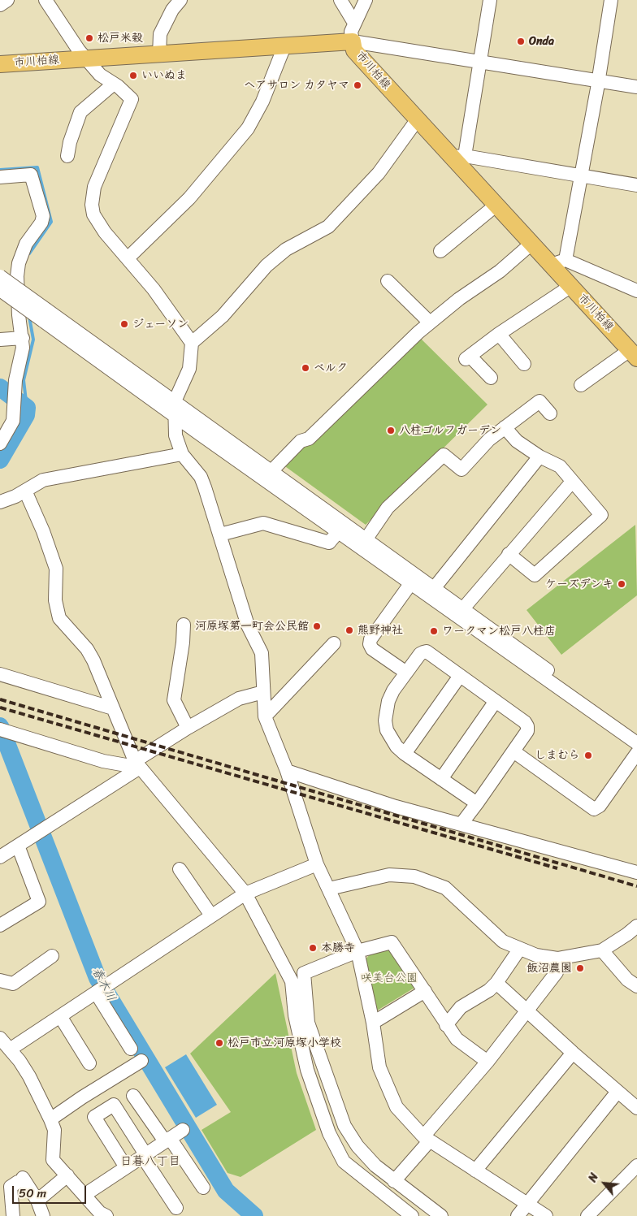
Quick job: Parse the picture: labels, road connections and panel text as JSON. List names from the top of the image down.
{
  "streets": {
    "main road": ["市川柏線"]
  },
  "districts": ["日暮八丁目"],
  "water": ["春木川"],
  "parks": ["咲美台公園"],
  "places": [
    "松戸米穀",
    "Onda",
    "いいぬま",
    "ヘアサロン カタヤマ",
    "ジェーソン",
    "ベルク",
    "八柱ゴルフガーデン",
    "ケーズデンキ",
    "河原塚第一町会公民館",
    "熊野神社",
    "ワークマン松戸八柱店",
    "しまむら",
    "本勝寺",
    "飯沼農園",
    "松戸市立河原塚小学校"
  ],
  "scale_bar": "50 m",
  "north": "top left"
}
